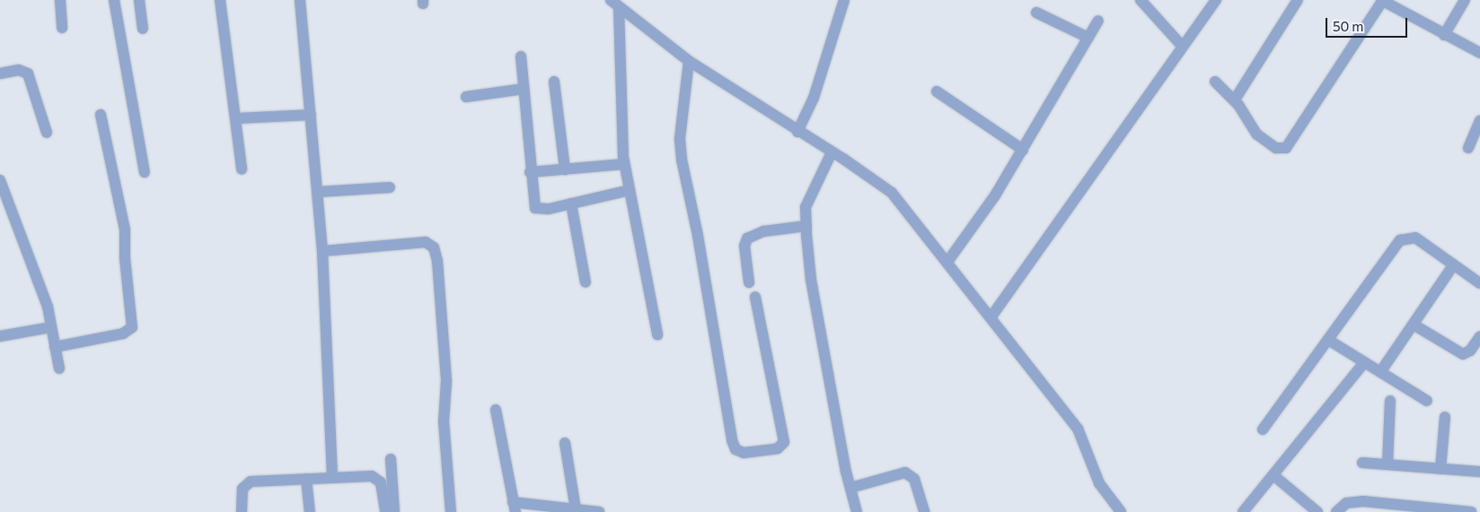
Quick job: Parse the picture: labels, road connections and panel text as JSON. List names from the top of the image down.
{
  "scale_bar": "50 m"
}
